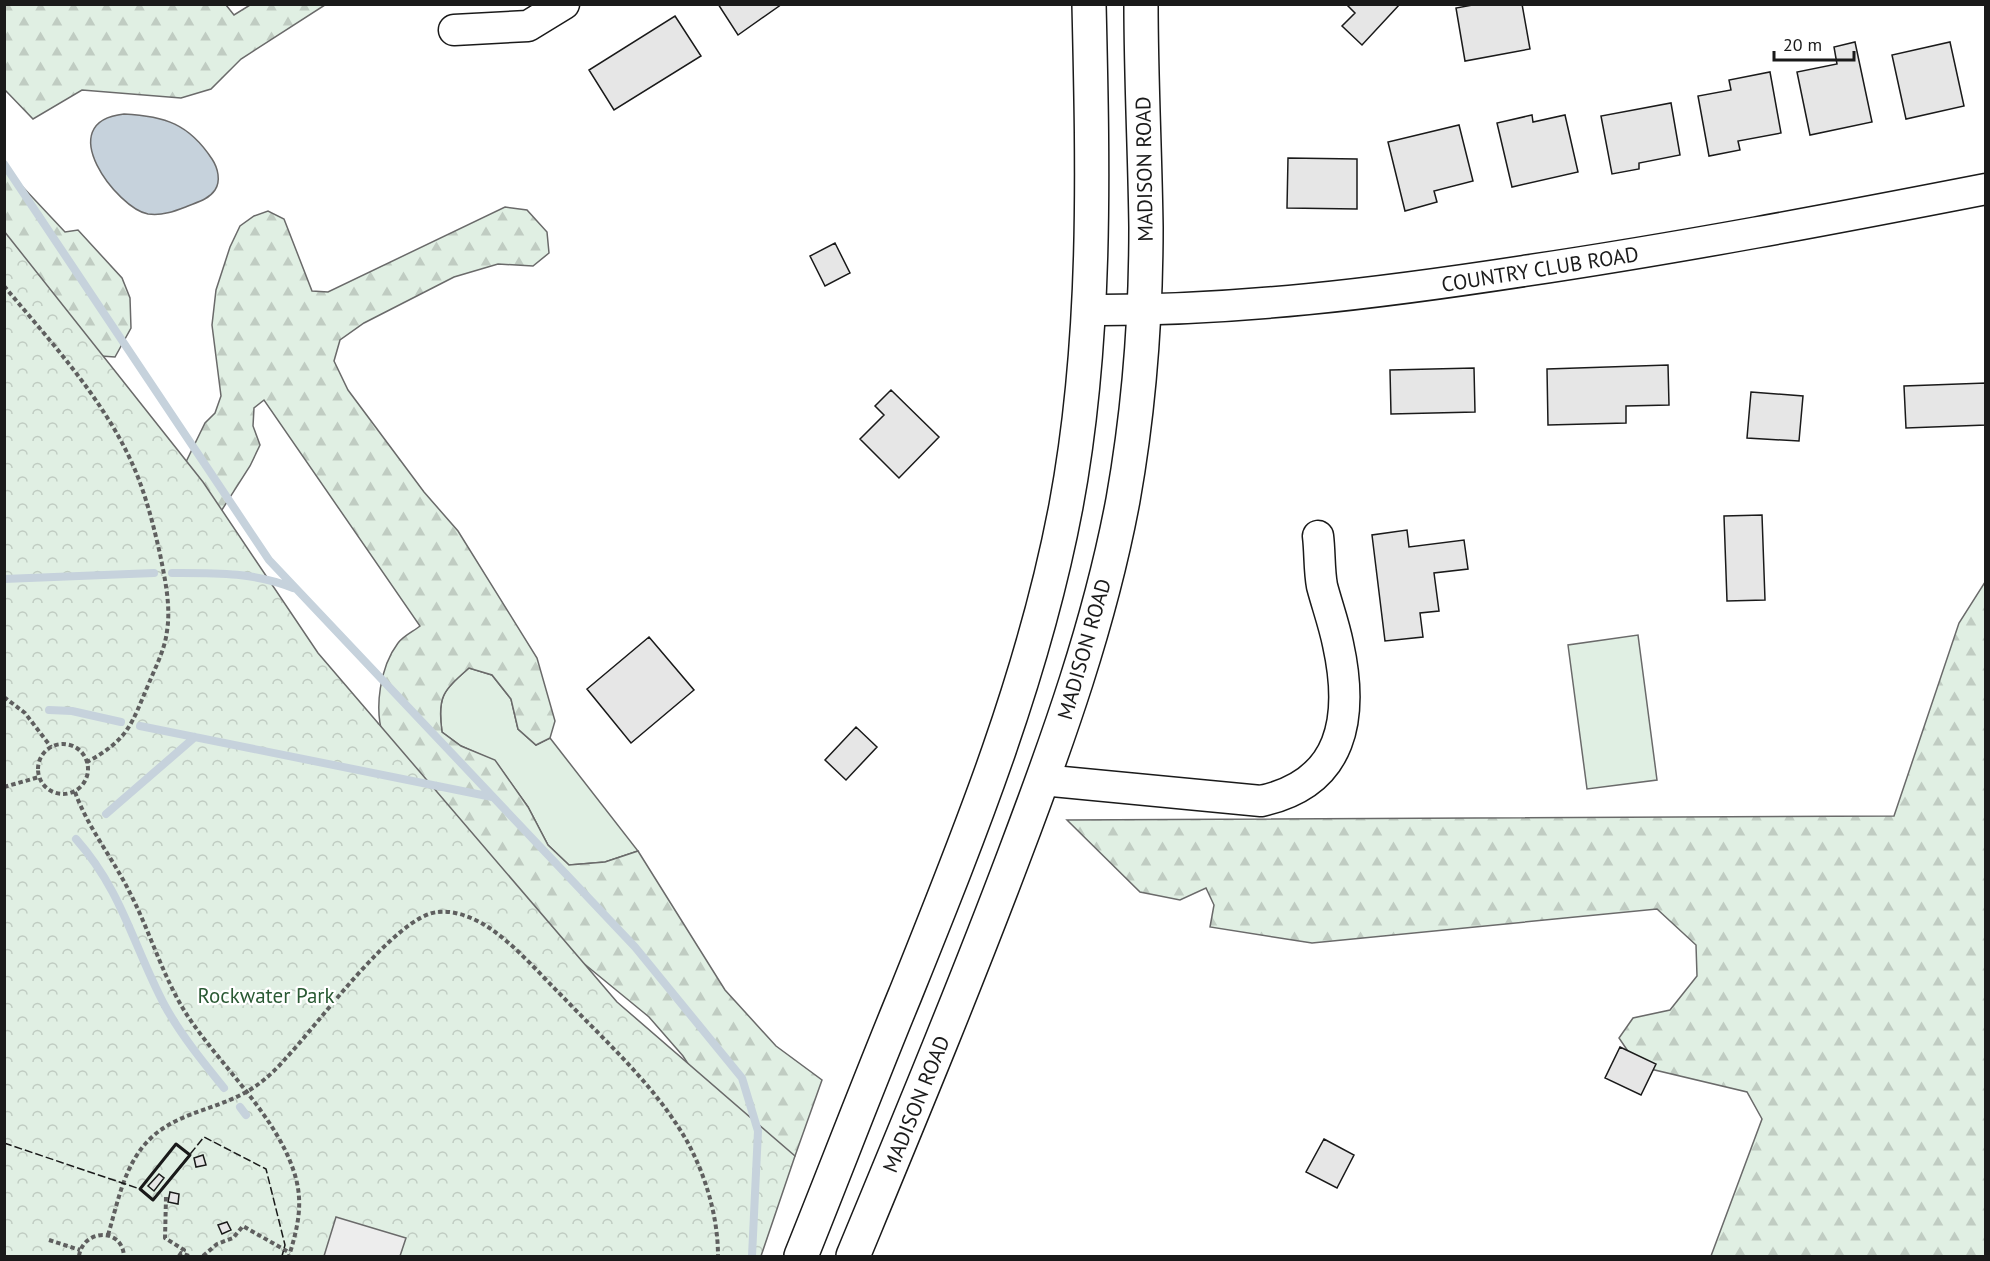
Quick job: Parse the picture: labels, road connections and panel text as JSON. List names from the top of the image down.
{
  "streets": {
    "main road": ["MADISON ROAD"],
    "street": ["COUNTRY CLUB ROAD"]
  },
  "crossings": [
    ["MADISON ROAD", "COUNTRY CLUB ROAD"]
  ],
  "parks": ["Rockwater Park"],
  "scale_bar": "20 m"
}
